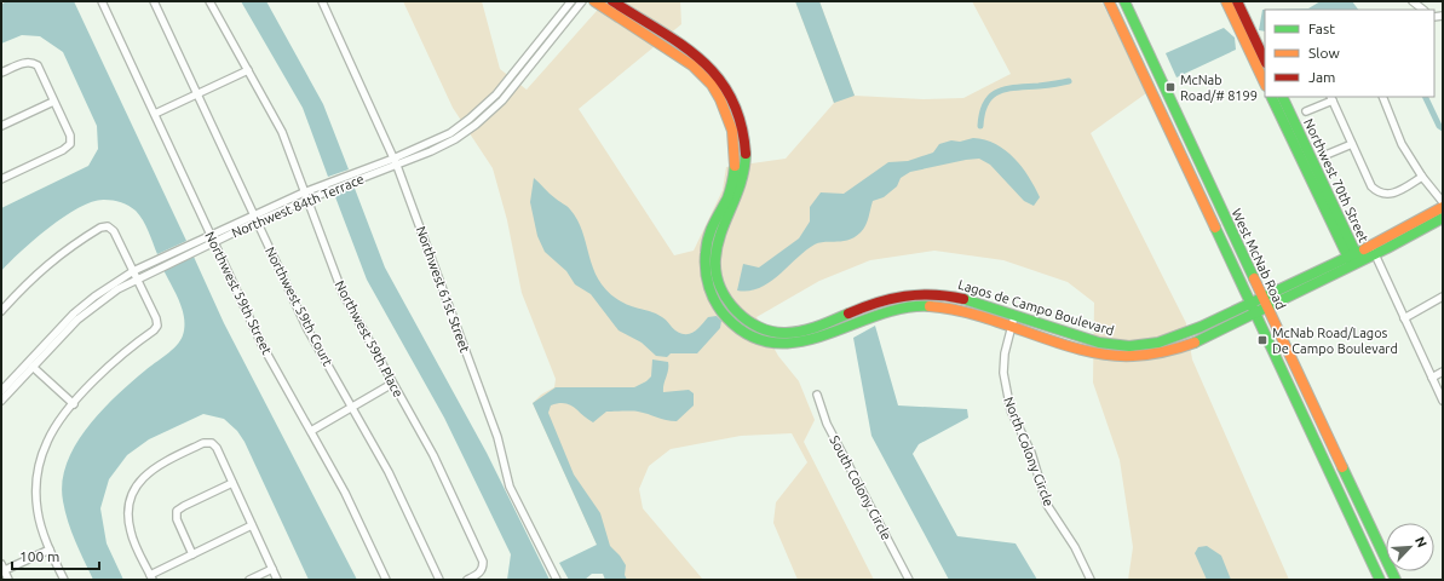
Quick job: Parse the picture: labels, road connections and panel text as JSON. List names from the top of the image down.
{
  "streets": {
    "street": [
      "Northwest 70th Street",
      "Northwest 84th Terrace",
      "West McNab Road",
      "Northwest 61st Street",
      "Northwest 59th Street",
      "Northwest 59th Court",
      "Lagos de Campo Boulevard",
      "Northwest 59th Place",
      "North Colony Circle",
      "South Colony Circle"
    ]
  },
  "crossings": [
    ["Northwest 84th Terrace", "Northwest 61st Street"],
    ["Northwest 84th Terrace", "Northwest 59th Street"],
    ["Northwest 84th Terrace", "Northwest 59th Court"],
    ["Northwest 84th Terrace", "Northwest 59th Place"],
    ["West McNab Road", "Lagos de Campo Boulevard"],
    ["Lagos de Campo Boulevard", "North Colony Circle"]
  ],
  "places": {
    "transit": ["McNab Road/# 8199", "McNab Road/Lagos De Campo Boulevard"]
  },
  "legend": ["Fast", "Slow", "Jam"],
  "scale_bar": "100 m",
  "north": "top right"
}
